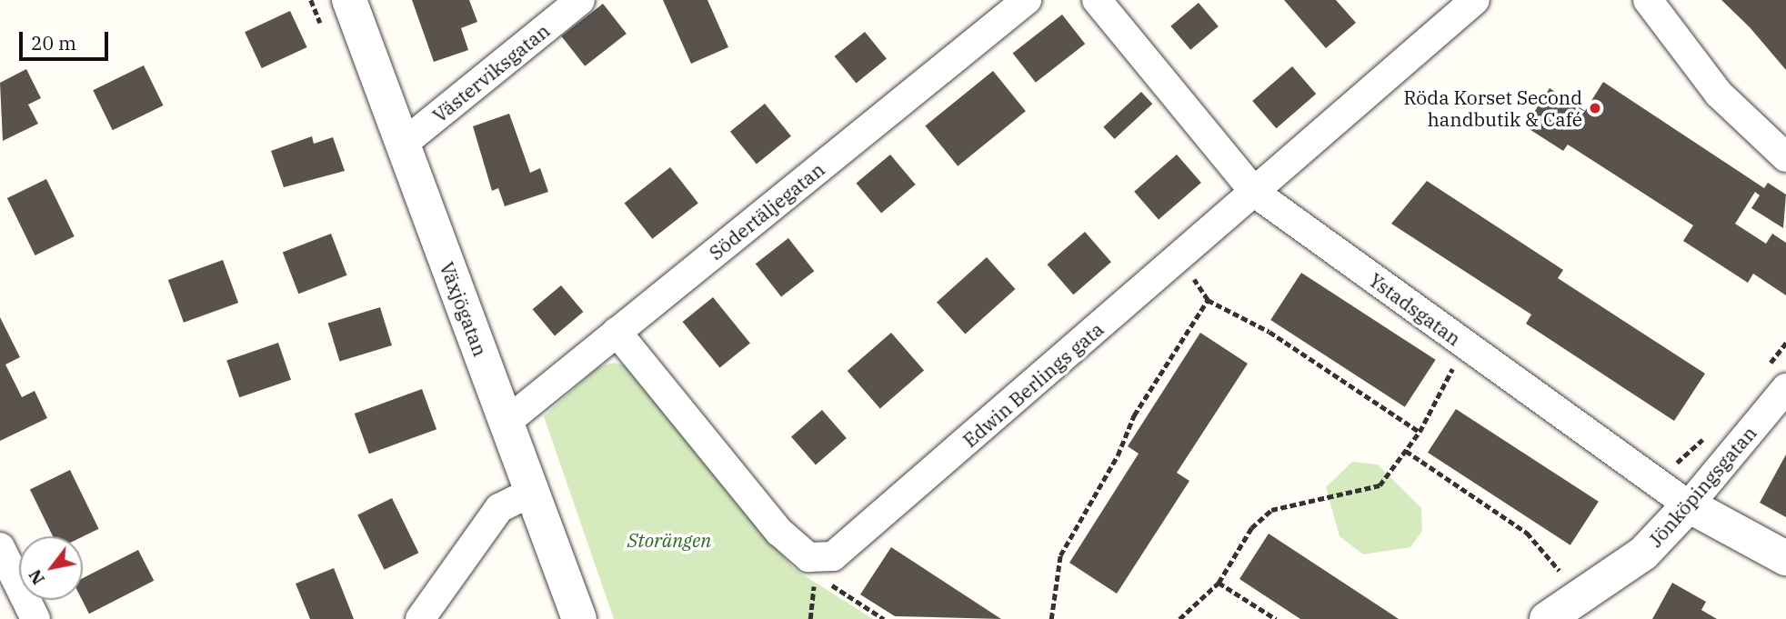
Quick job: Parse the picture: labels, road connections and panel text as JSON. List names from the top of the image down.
{
  "streets": {
    "street": [
      "Västerviksgatan",
      "Södertäljegatan",
      "Växjögatan",
      "Ystadsgatan",
      "Edwin Berlings gata",
      "Jönköpingsgatan"
    ]
  },
  "crossings": [
    ["Västerviksgatan", "Växjögatan"],
    ["Södertäljegatan", "Växjögatan"],
    ["Ystadsgatan", "Edwin Berlings gata"],
    ["Ystadsgatan", "Jönköpingsgatan"]
  ],
  "parks": ["Storängen"],
  "places": ["Röda Korset Second handbutik & Café"],
  "scale_bar": "20 m",
  "north": "bottom left"
}
